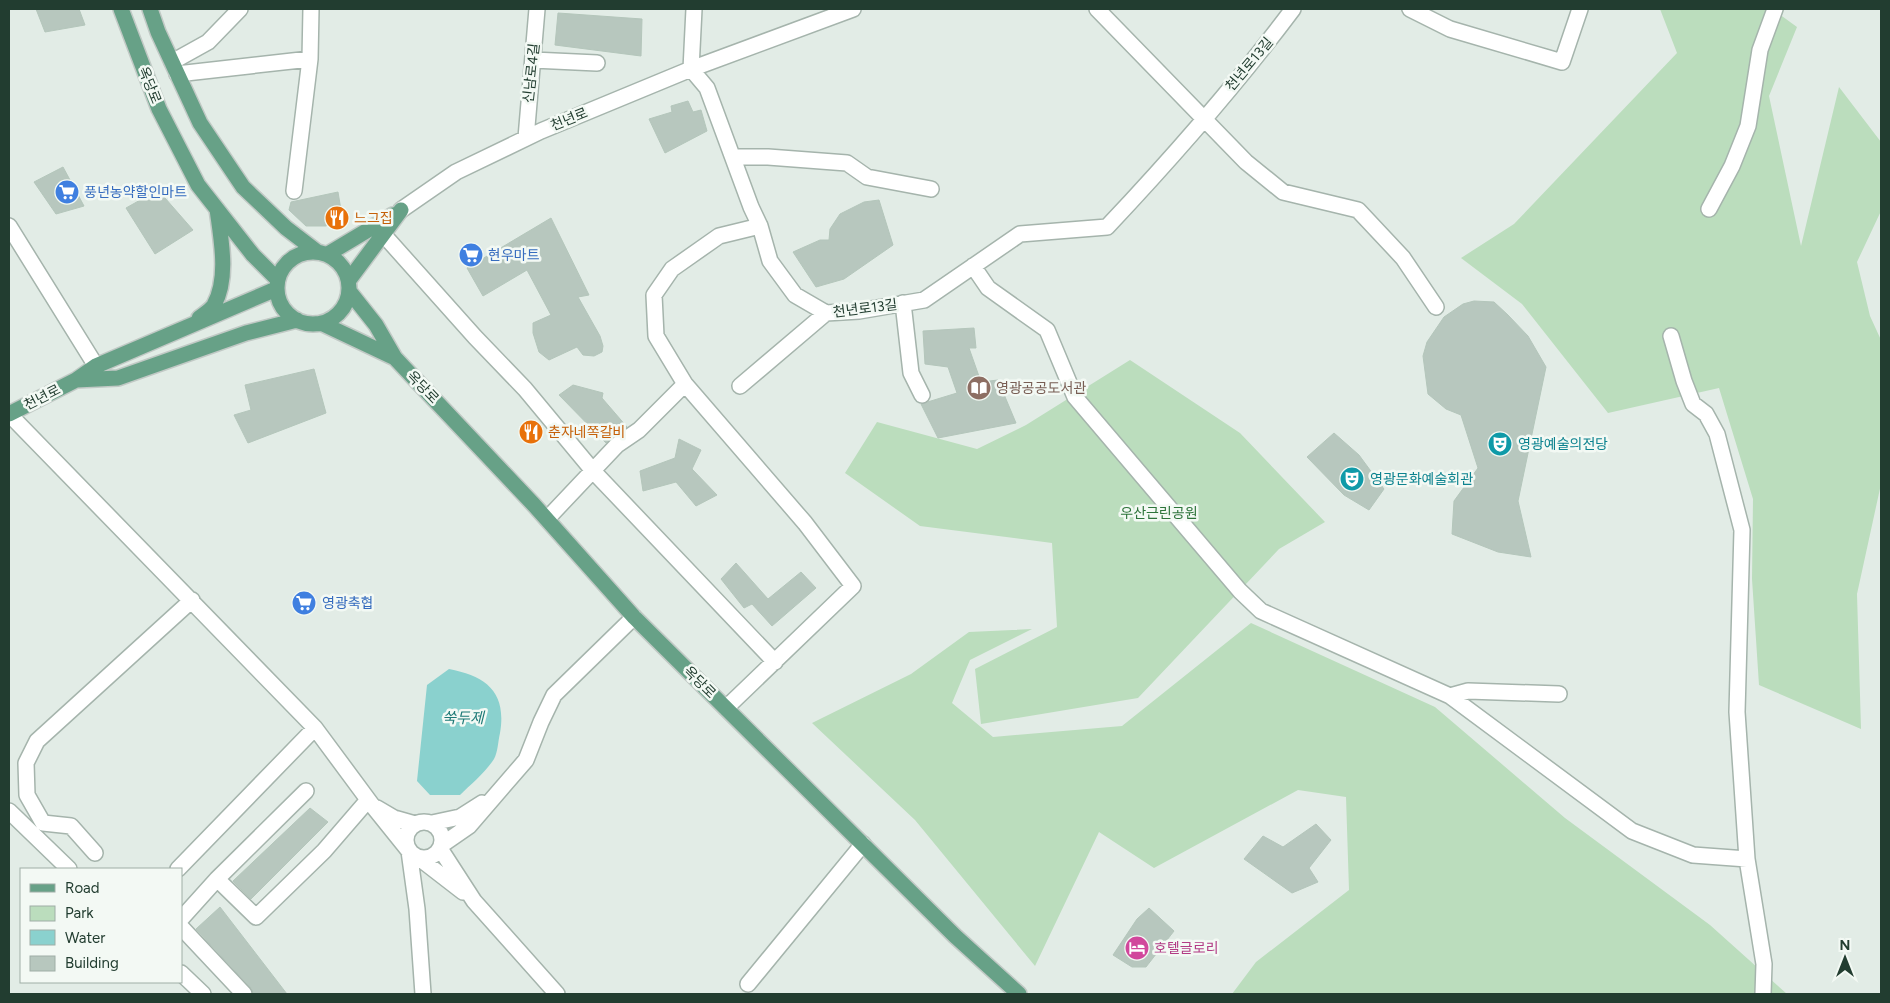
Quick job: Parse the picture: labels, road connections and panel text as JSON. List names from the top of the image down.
{
  "streets": {
    "main road": ["옥당로", "천년로"],
    "street": ["천년로13길", "신남로4길"]
  },
  "crossings": [
    ["천년로13길", "천년로"],
    ["신남로4길", "천년로"]
  ],
  "water": ["쑥두제"],
  "parks": ["우산근린공원"],
  "places": {
    "supermarket": ["풍년농약할인마트", "현우마트", "영광축협"],
    "restaurant": ["느그집", "춘자네쪽갈비"],
    "library": ["영광공공도서관"],
    "theatre": ["영광예술의전당", "영광문화예술회관"],
    "hotel": ["호텔글로리"]
  },
  "legend": [
    "Road",
    "Park",
    "Water",
    "Building"
  ],
  "north": "top"
}
